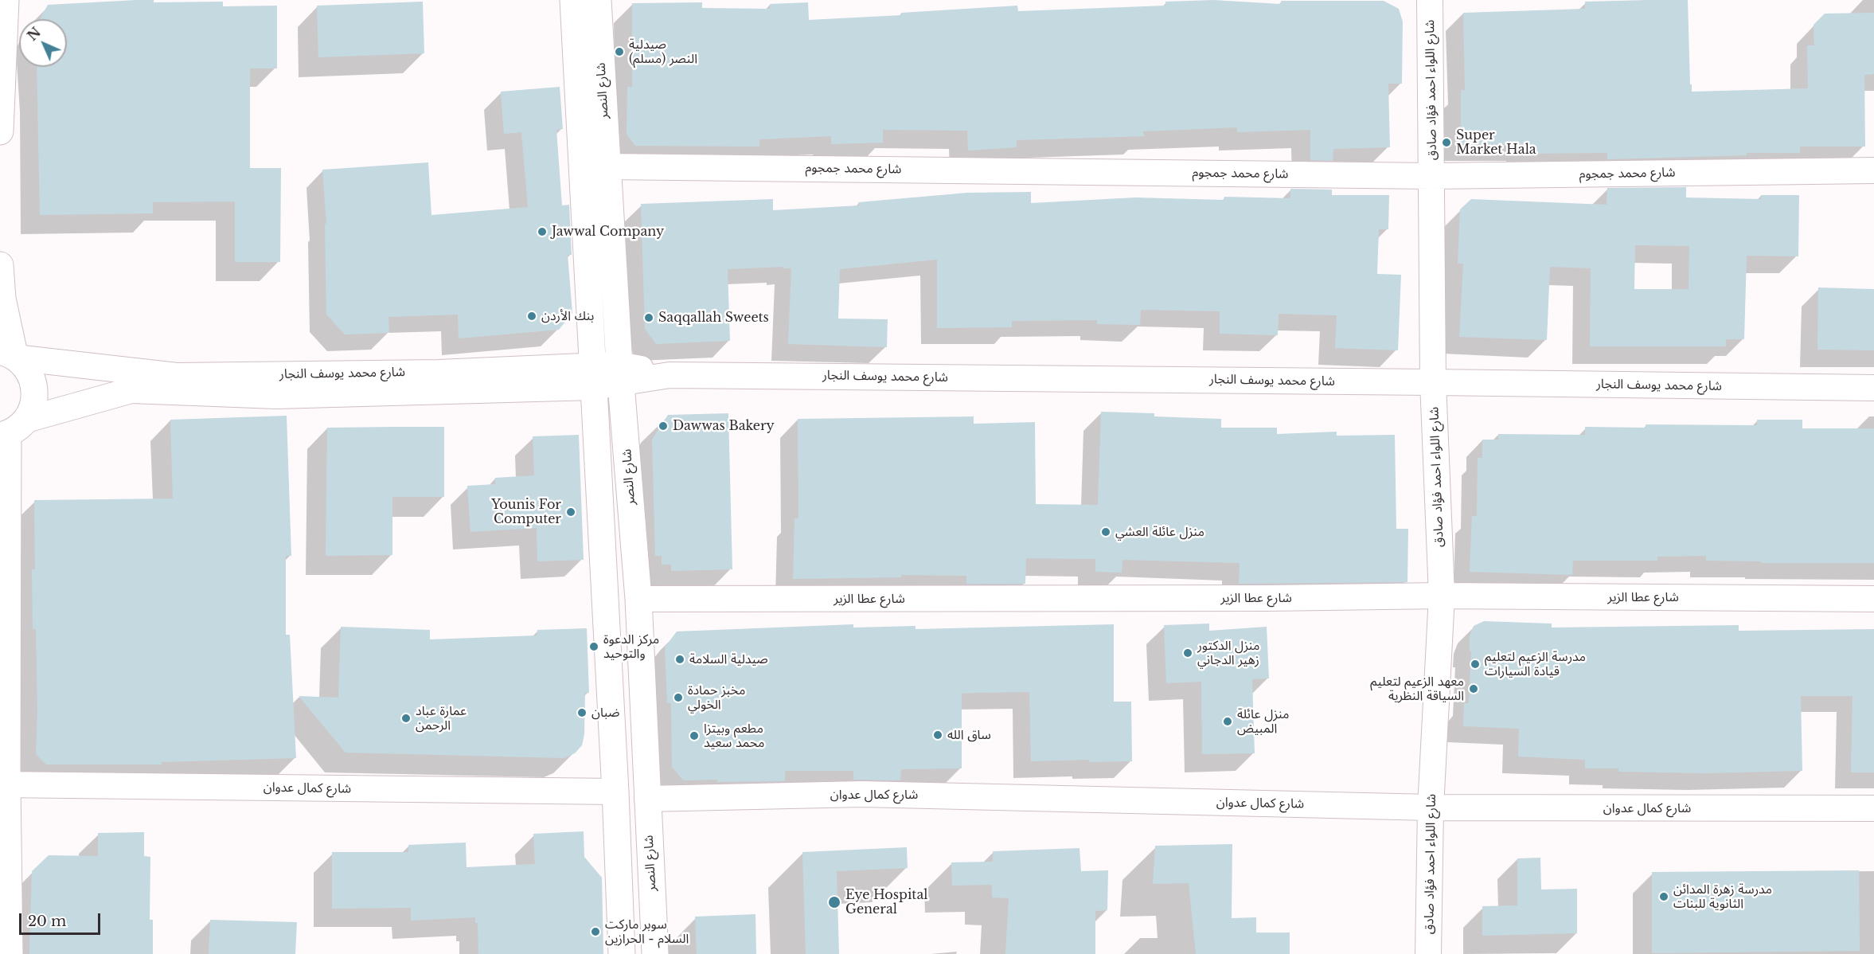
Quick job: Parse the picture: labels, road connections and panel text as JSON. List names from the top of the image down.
{
  "streets": {
    "main road": ["شارع النصر"],
    "street": [
      "شارع اللواء احمد فؤاد صادق",
      "شارع محمد جمجوم",
      "شارع محمد يوسف النجار",
      "شارع عطا الزير",
      "شارع كمال عدوان"
    ]
  },
  "crossings": [
    ["شارع اللواء احمد فؤاد صادق", "شارع محمد جمجوم"],
    ["شارع اللواء احمد فؤاد صادق", "شارع محمد يوسف النجار"],
    ["شارع اللواء احمد فؤاد صادق", "شارع عطا الزير"],
    ["شارع اللواء احمد فؤاد صادق", "شارع كمال عدوان"],
    ["شارع النصر", "شارع محمد جمجوم"],
    ["شارع النصر", "شارع محمد يوسف النجار"],
    ["شارع النصر", "شارع عطا الزير"],
    ["شارع النصر", "شارع كمال عدوان"]
  ],
  "places": [
    "صيدلية النصر (مسلم)",
    "Super Market Hala",
    "Jawwal Company",
    "بنك الأردن",
    "Saqqallah Sweets",
    "Dawwas Bakery",
    "Younis For Computer",
    "منزل عائلة العشي",
    "مركز الدعوة والتوحيد",
    "منزل الدكتور زهير الدجاني",
    "صيدلية السلامة",
    "مدرسة الزعيم لتعليم قيادة السيارات",
    "معهد الزعيم لتعليم السياقة النظرية",
    "مخبز حمادة الخولي",
    "ضبان",
    "عمارة عباد الرحمن",
    "منزل عائلة المبيض",
    "ساق الله",
    "مطعم وبيتزا محمد سعيد",
    "مدرسة زهرة المدائن الثانوية للبنات",
    "Eye Hospital General",
    "سوبر ماركت السلام - الحرازين"
  ],
  "scale_bar": "20 m",
  "north": "top left"
}
